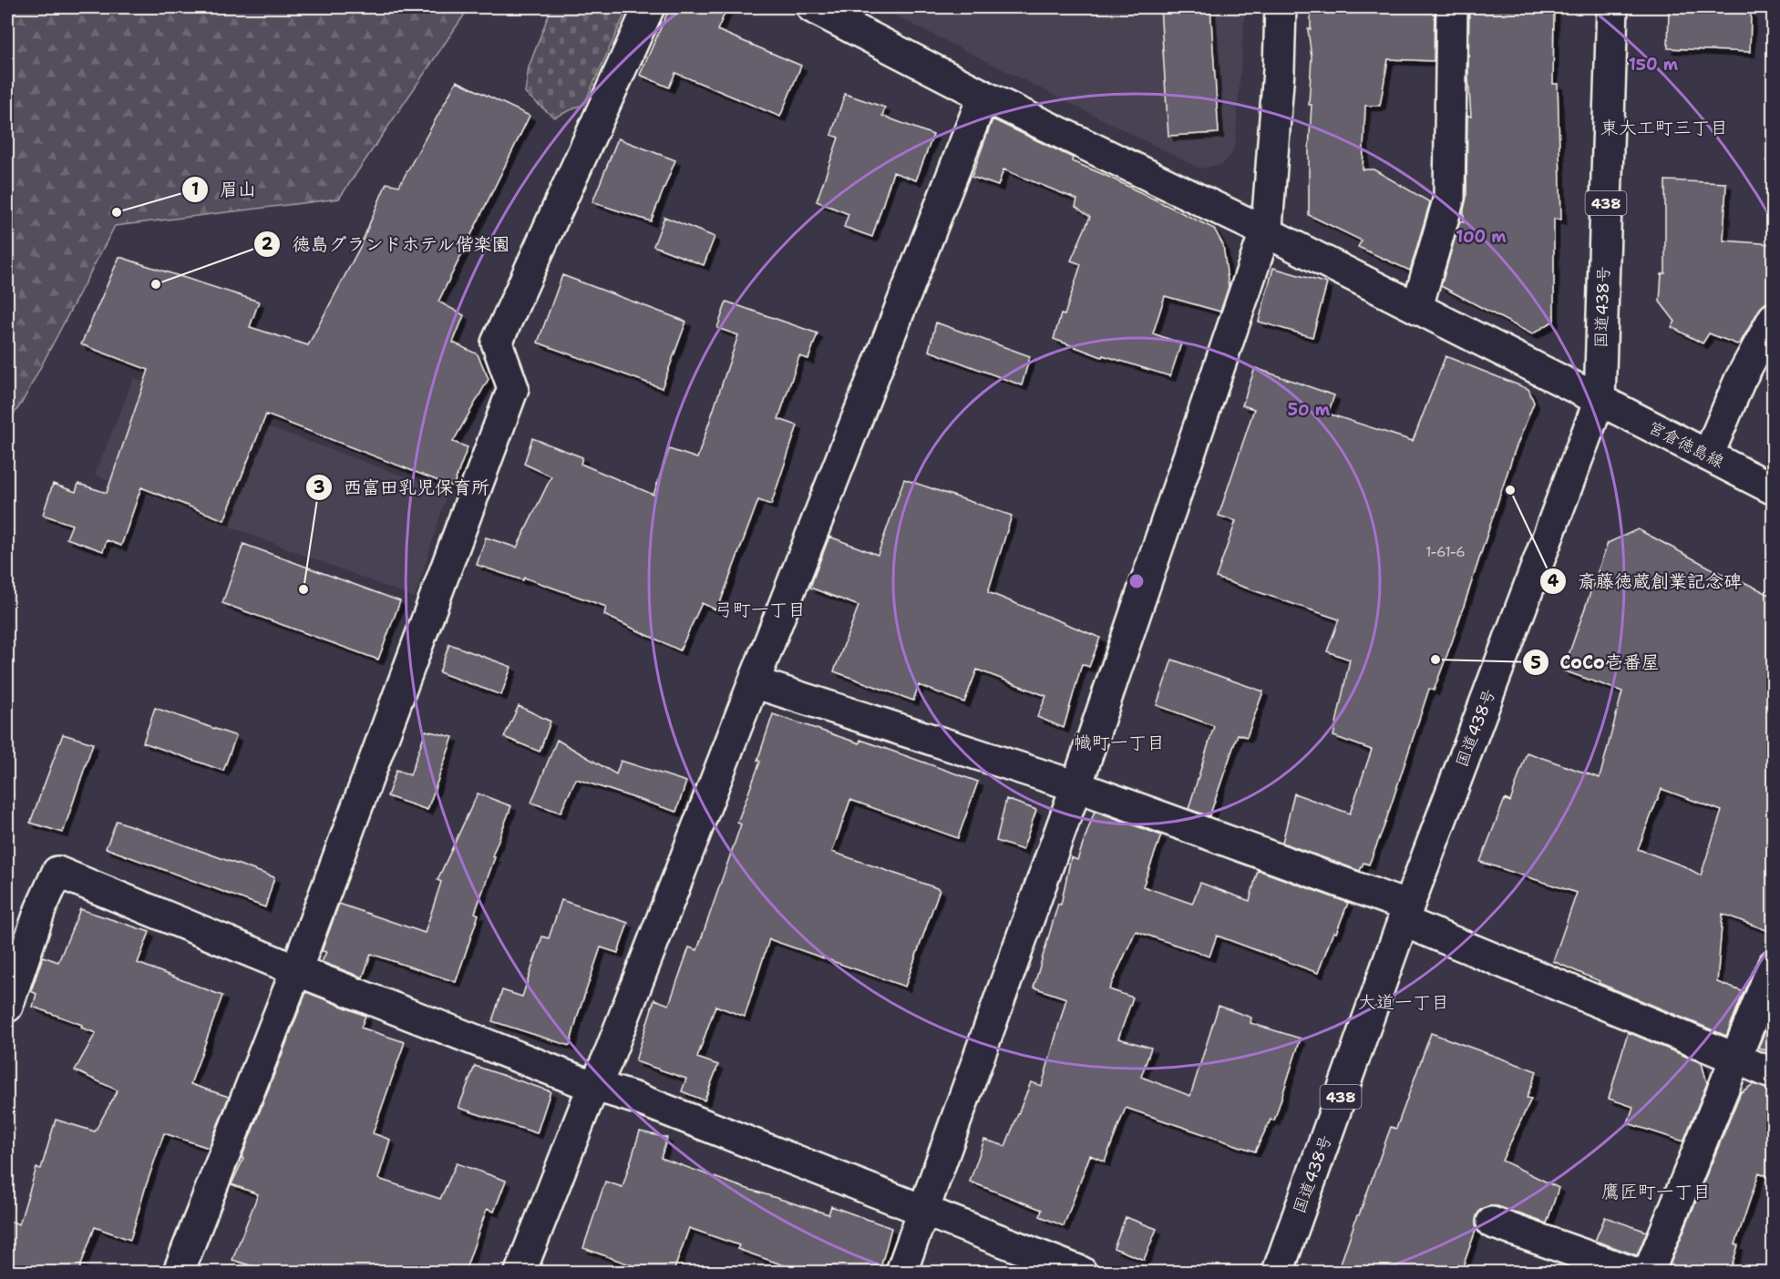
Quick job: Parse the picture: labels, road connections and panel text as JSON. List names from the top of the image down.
{
  "streets": {
    "main road": ["438", "国道438号", "宮倉徳島線"]
  },
  "crossings": [
    ["国道438号", "宮倉徳島線"]
  ],
  "districts": [
    "東大工町三丁目",
    "弓町一丁目",
    "幟町一丁目",
    "大道一丁目",
    "鷹匠町一丁目"
  ],
  "places": [
    "眉山",
    "徳島グランドホテル偕楽園",
    "斎藤徳蔵創業記念碑",
    "西富田乳児保育所",
    "CoCo壱番屋"
  ],
  "house_numbers": ["1-61-6"],
  "rings": ["150 m", "100 m", "50 m"]
}
